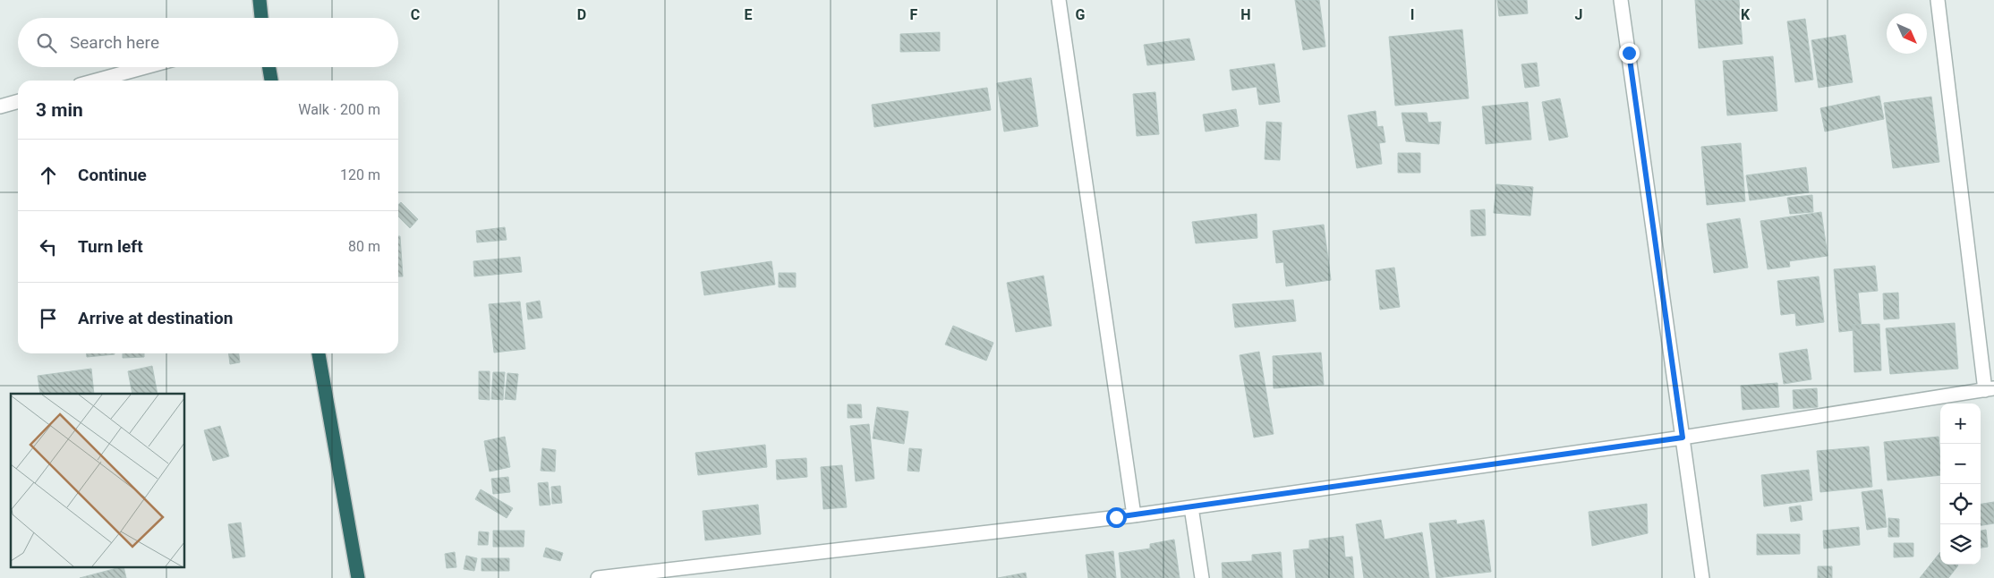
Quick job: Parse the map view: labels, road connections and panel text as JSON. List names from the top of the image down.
{
  "north": "bottom right",
  "page": {
    "search": "Search here",
    "heading": ["3 min", "Walk · 200 m"],
    "list": [
      ["Continue", "120 m"],
      ["Turn left", "80 m"],
      "Arrive at destination"
    ],
    "map_buttons": ["+", "−"]
  },
  "grid": {
    "columns": [
      "C",
      "D",
      "E",
      "F",
      "G",
      "H",
      "I",
      "J",
      "K"
    ]
  }
}
